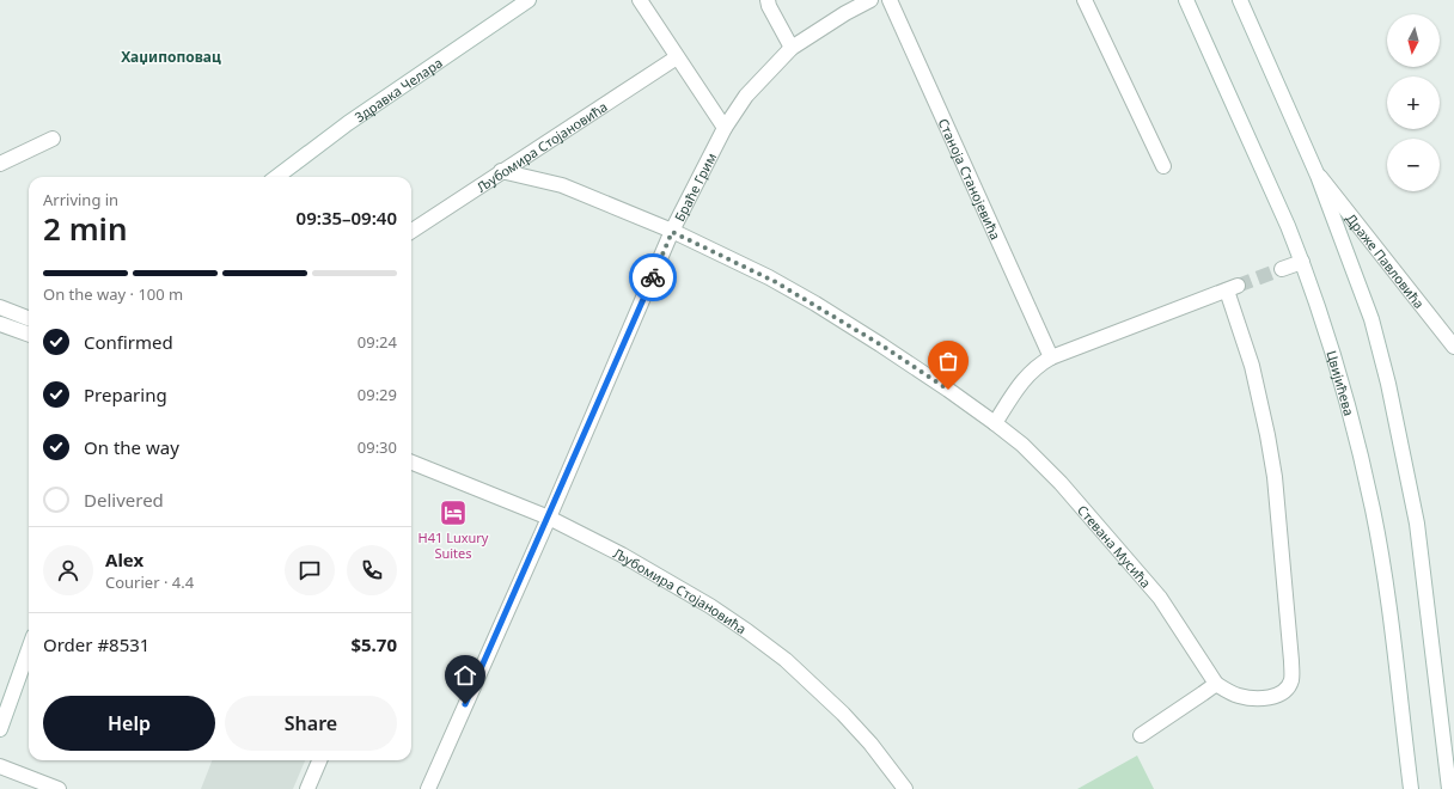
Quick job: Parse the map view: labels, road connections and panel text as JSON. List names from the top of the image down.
{
  "streets": {
    "street": [
      "Здравка Челара",
      "Љубомира Стојановића",
      "Станоја Станојевића",
      "Браће Грим",
      "Драже Павловића",
      "Цвијићева",
      "Стевана Мусића"
    ]
  },
  "crossings": [
    ["Љубомира Стојановића", "Браће Грим"],
    ["Љубомира Стојановића", "Стевана Мусића"],
    ["Браће Грим", "Стевана Мусића"]
  ],
  "districts": ["Хаџипоповац"],
  "places": {
    "hotel": ["H41 Luxury Suites"]
  },
  "north": "bottom",
  "page": {
    "map_buttons": ["+", "−"],
    "heading": ["2 min", "Arriving in", "09:35–09:40"],
    "panel": [
      "Alex",
      "Courier · 4.4",
      "Order #8531",
      "$5.70"
    ],
    "bar": "On the way · 100 m",
    "list": [
      ["Confirmed", "09:24"],
      ["Preparing", "09:29"],
      ["On the way", "09:30"],
      "Delivered"
    ],
    "buttons": ["Help", "Share"]
  }
}
